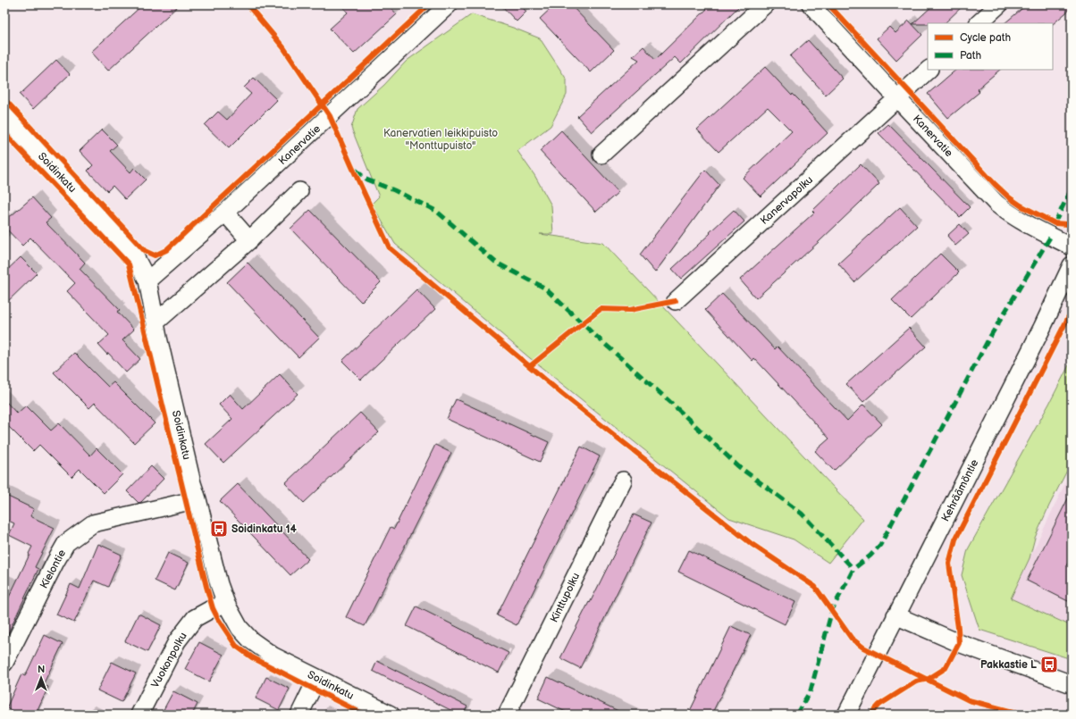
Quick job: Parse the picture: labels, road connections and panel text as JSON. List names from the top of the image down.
{
  "streets": {
    "street": [
      "Kanervatie",
      "Soidinkatu",
      "Kanervapolku",
      "Kehräämöntie",
      "Kielontie",
      "Kinttupolku",
      "Vuokonpolku"
    ]
  },
  "crossings": [
    ["Kanervatie", "Soidinkatu"],
    ["Kanervatie", "Kanervapolku"],
    ["Soidinkatu", "Kielontie"],
    ["Soidinkatu", "Vuokonpolku"]
  ],
  "parks": ["Kanervatien leikkipuisto \"Monttupuisto\""],
  "places": {
    "bus stop": ["Soidinkatu 14", "Pakkastie L"]
  },
  "legend": ["Cycle path", "Path"],
  "north": "top"
}
